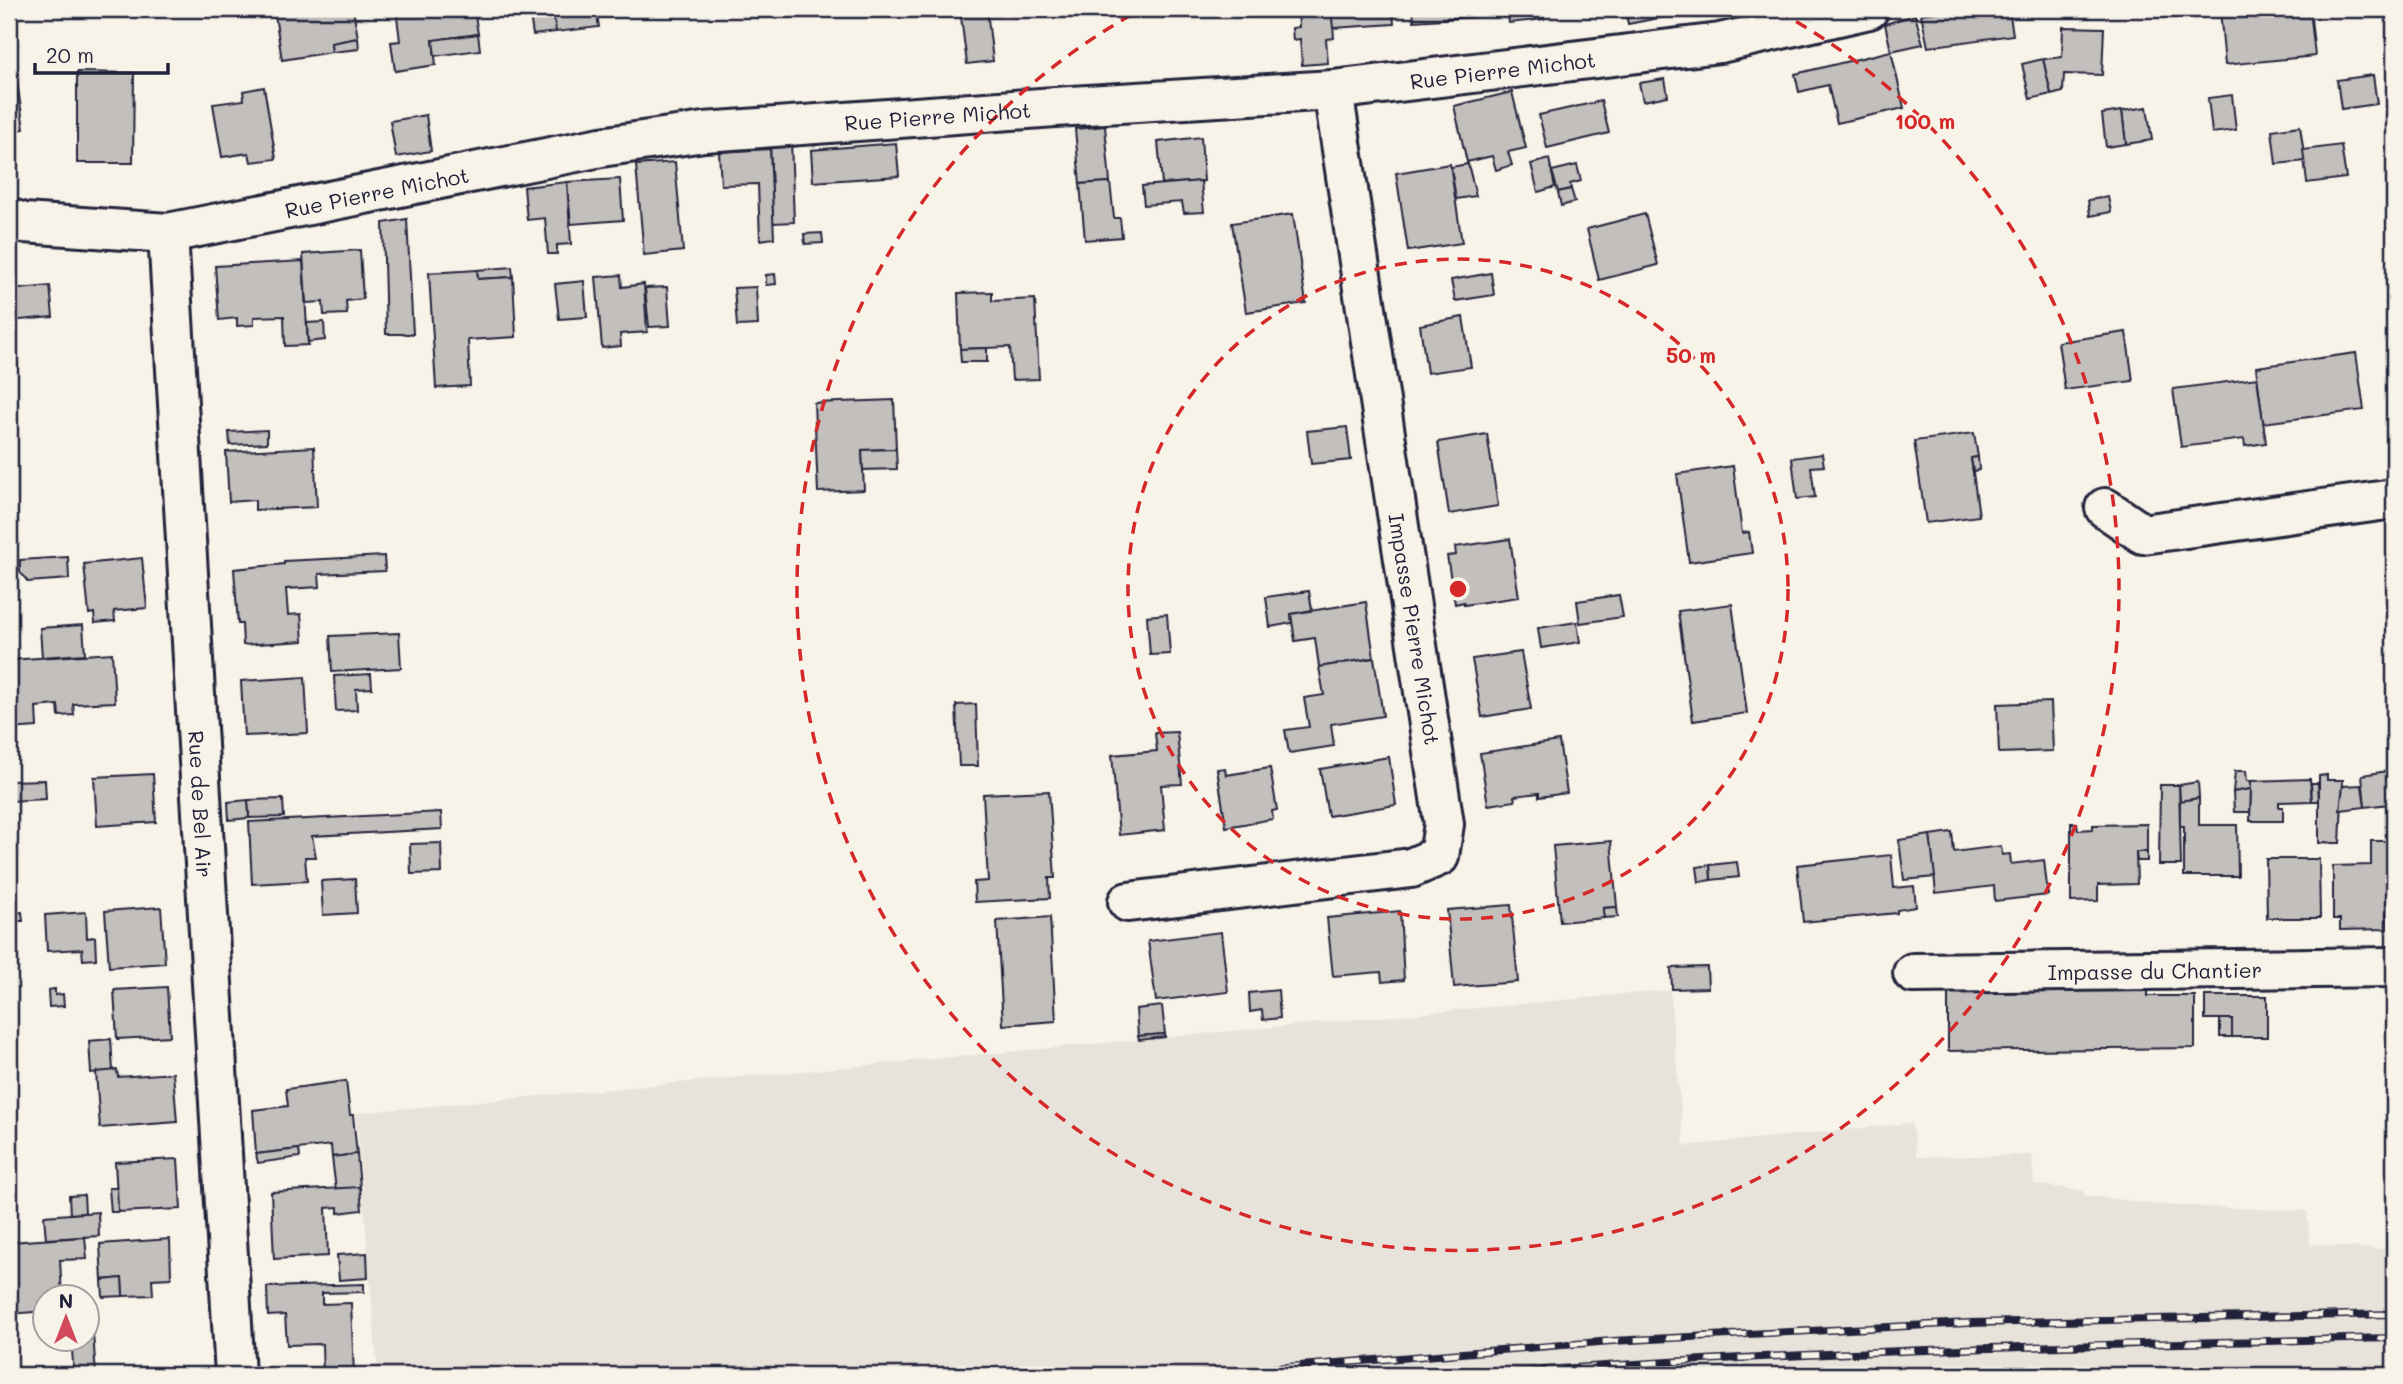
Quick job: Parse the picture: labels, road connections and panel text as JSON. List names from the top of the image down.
{
  "streets": {
    "street": [
      "Rue Pierre Michot",
      "Impasse Pierre Michot",
      "Rue de Bel Air",
      "Impasse du Chantier"
    ]
  },
  "crossings": [
    ["Rue Pierre Michot", "Impasse Pierre Michot"],
    ["Rue Pierre Michot", "Rue de Bel Air"]
  ],
  "scale_bar": "20 m",
  "north": "top",
  "rings": ["100 m", "50 m"]
}
